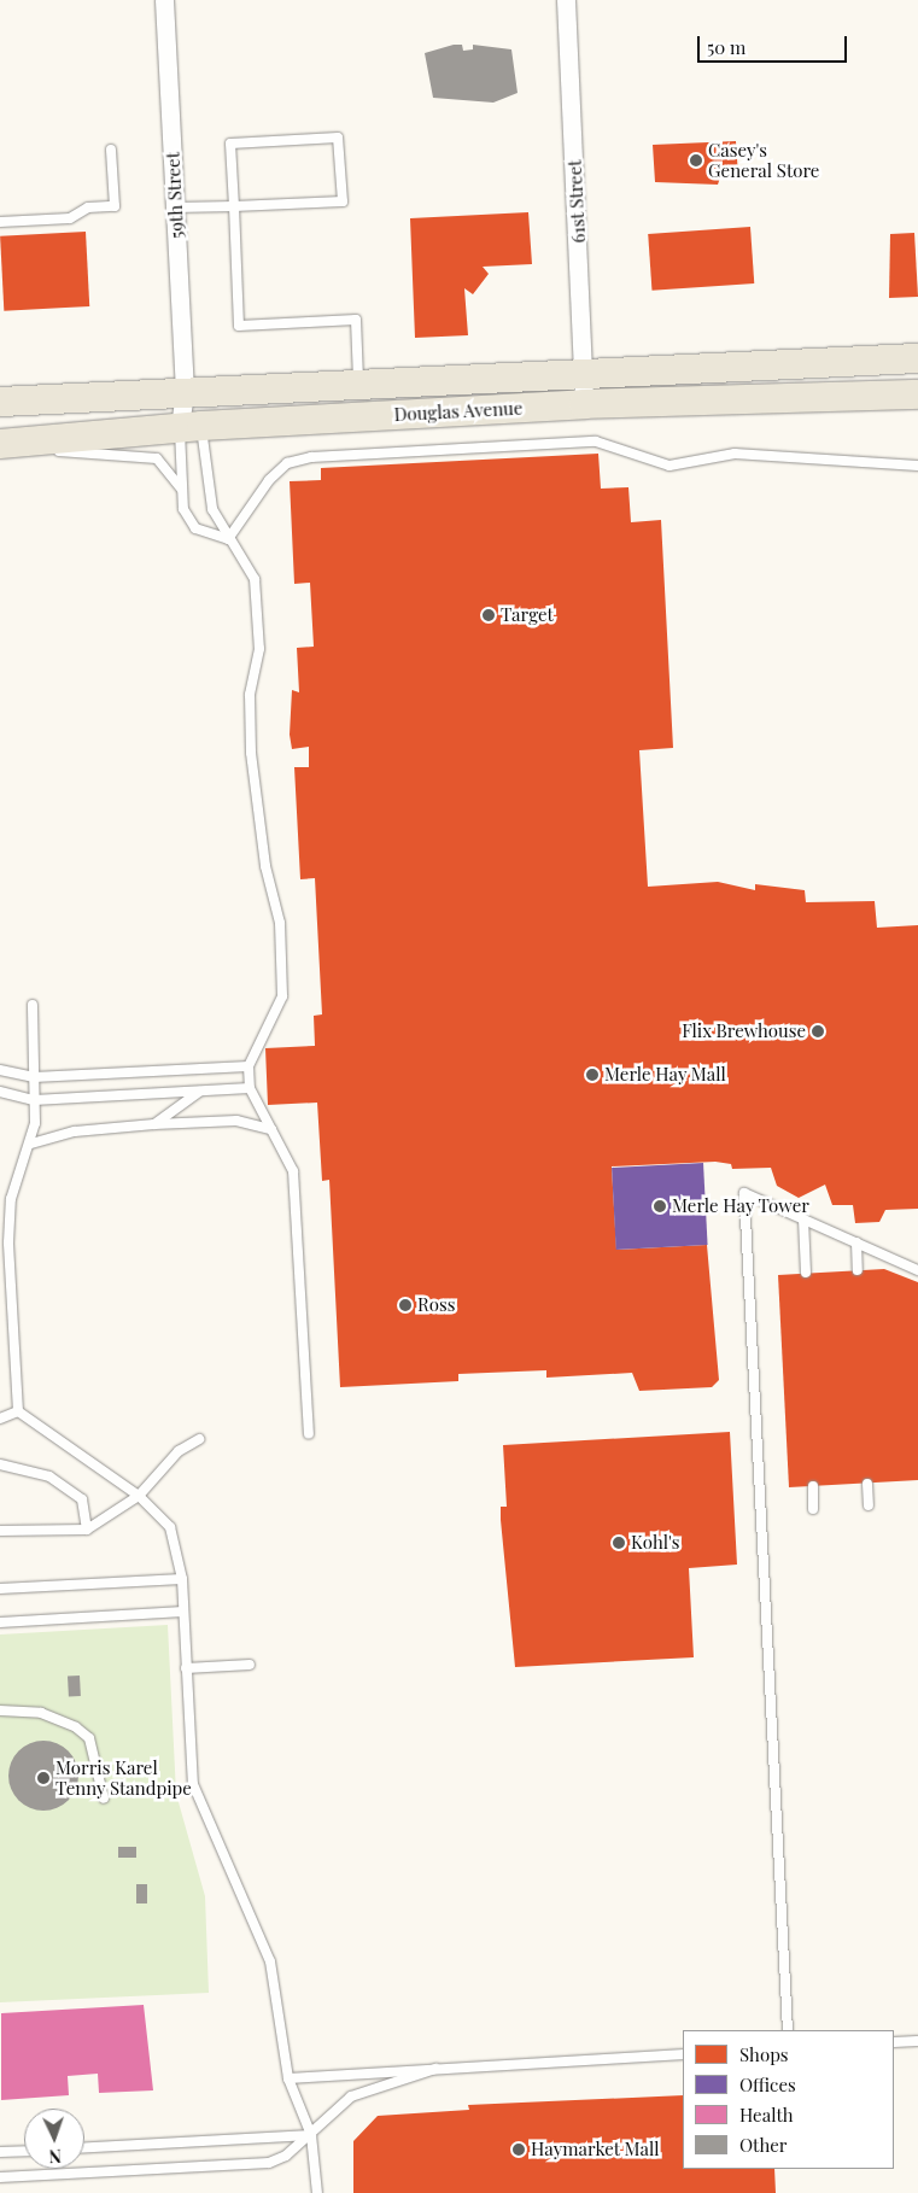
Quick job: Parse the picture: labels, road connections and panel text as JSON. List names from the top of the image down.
{
  "streets": {
    "main road": ["Douglas Avenue"],
    "street": ["59th Street", "61st Street"]
  },
  "crossings": [
    ["59th Street", "Douglas Avenue"],
    ["61st Street", "Douglas Avenue"]
  ],
  "places": [
    "Casey's General Store",
    "Target",
    "Flix Brewhouse",
    "Merle Hay Mall",
    "Merle Hay Tower",
    "Ross",
    "Kohl's",
    "Morris Karel Tenny Standpipe",
    "Haymarket Mall"
  ],
  "legend": [
    "Shops",
    "Offices",
    "Health",
    "Other"
  ],
  "scale_bar": "50 m",
  "north": "bottom"
}
